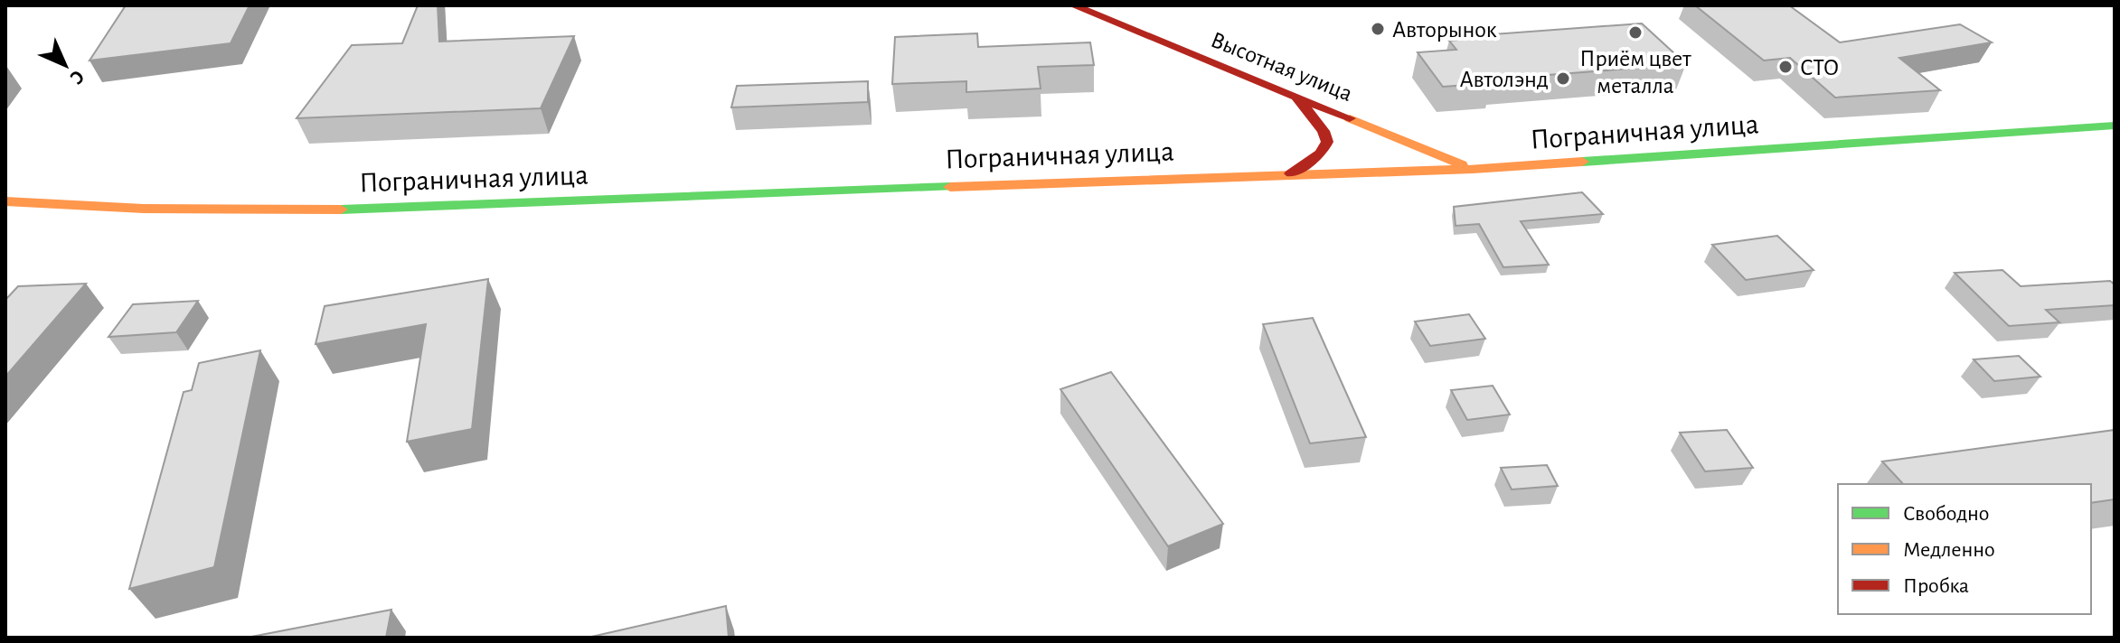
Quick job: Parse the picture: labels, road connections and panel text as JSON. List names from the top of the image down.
{
  "streets": {
    "street": ["Высотная улица", "Пограничная улица"]
  },
  "crossings": [
    ["Высотная улица", "Пограничная улица"]
  ],
  "places": [
    "Авторынок",
    "Приём цвет металла",
    "СТО",
    "Автолэнд"
  ],
  "legend": ["Свободно", "Медленно", "Пробка"],
  "north": "bottom right"
}
